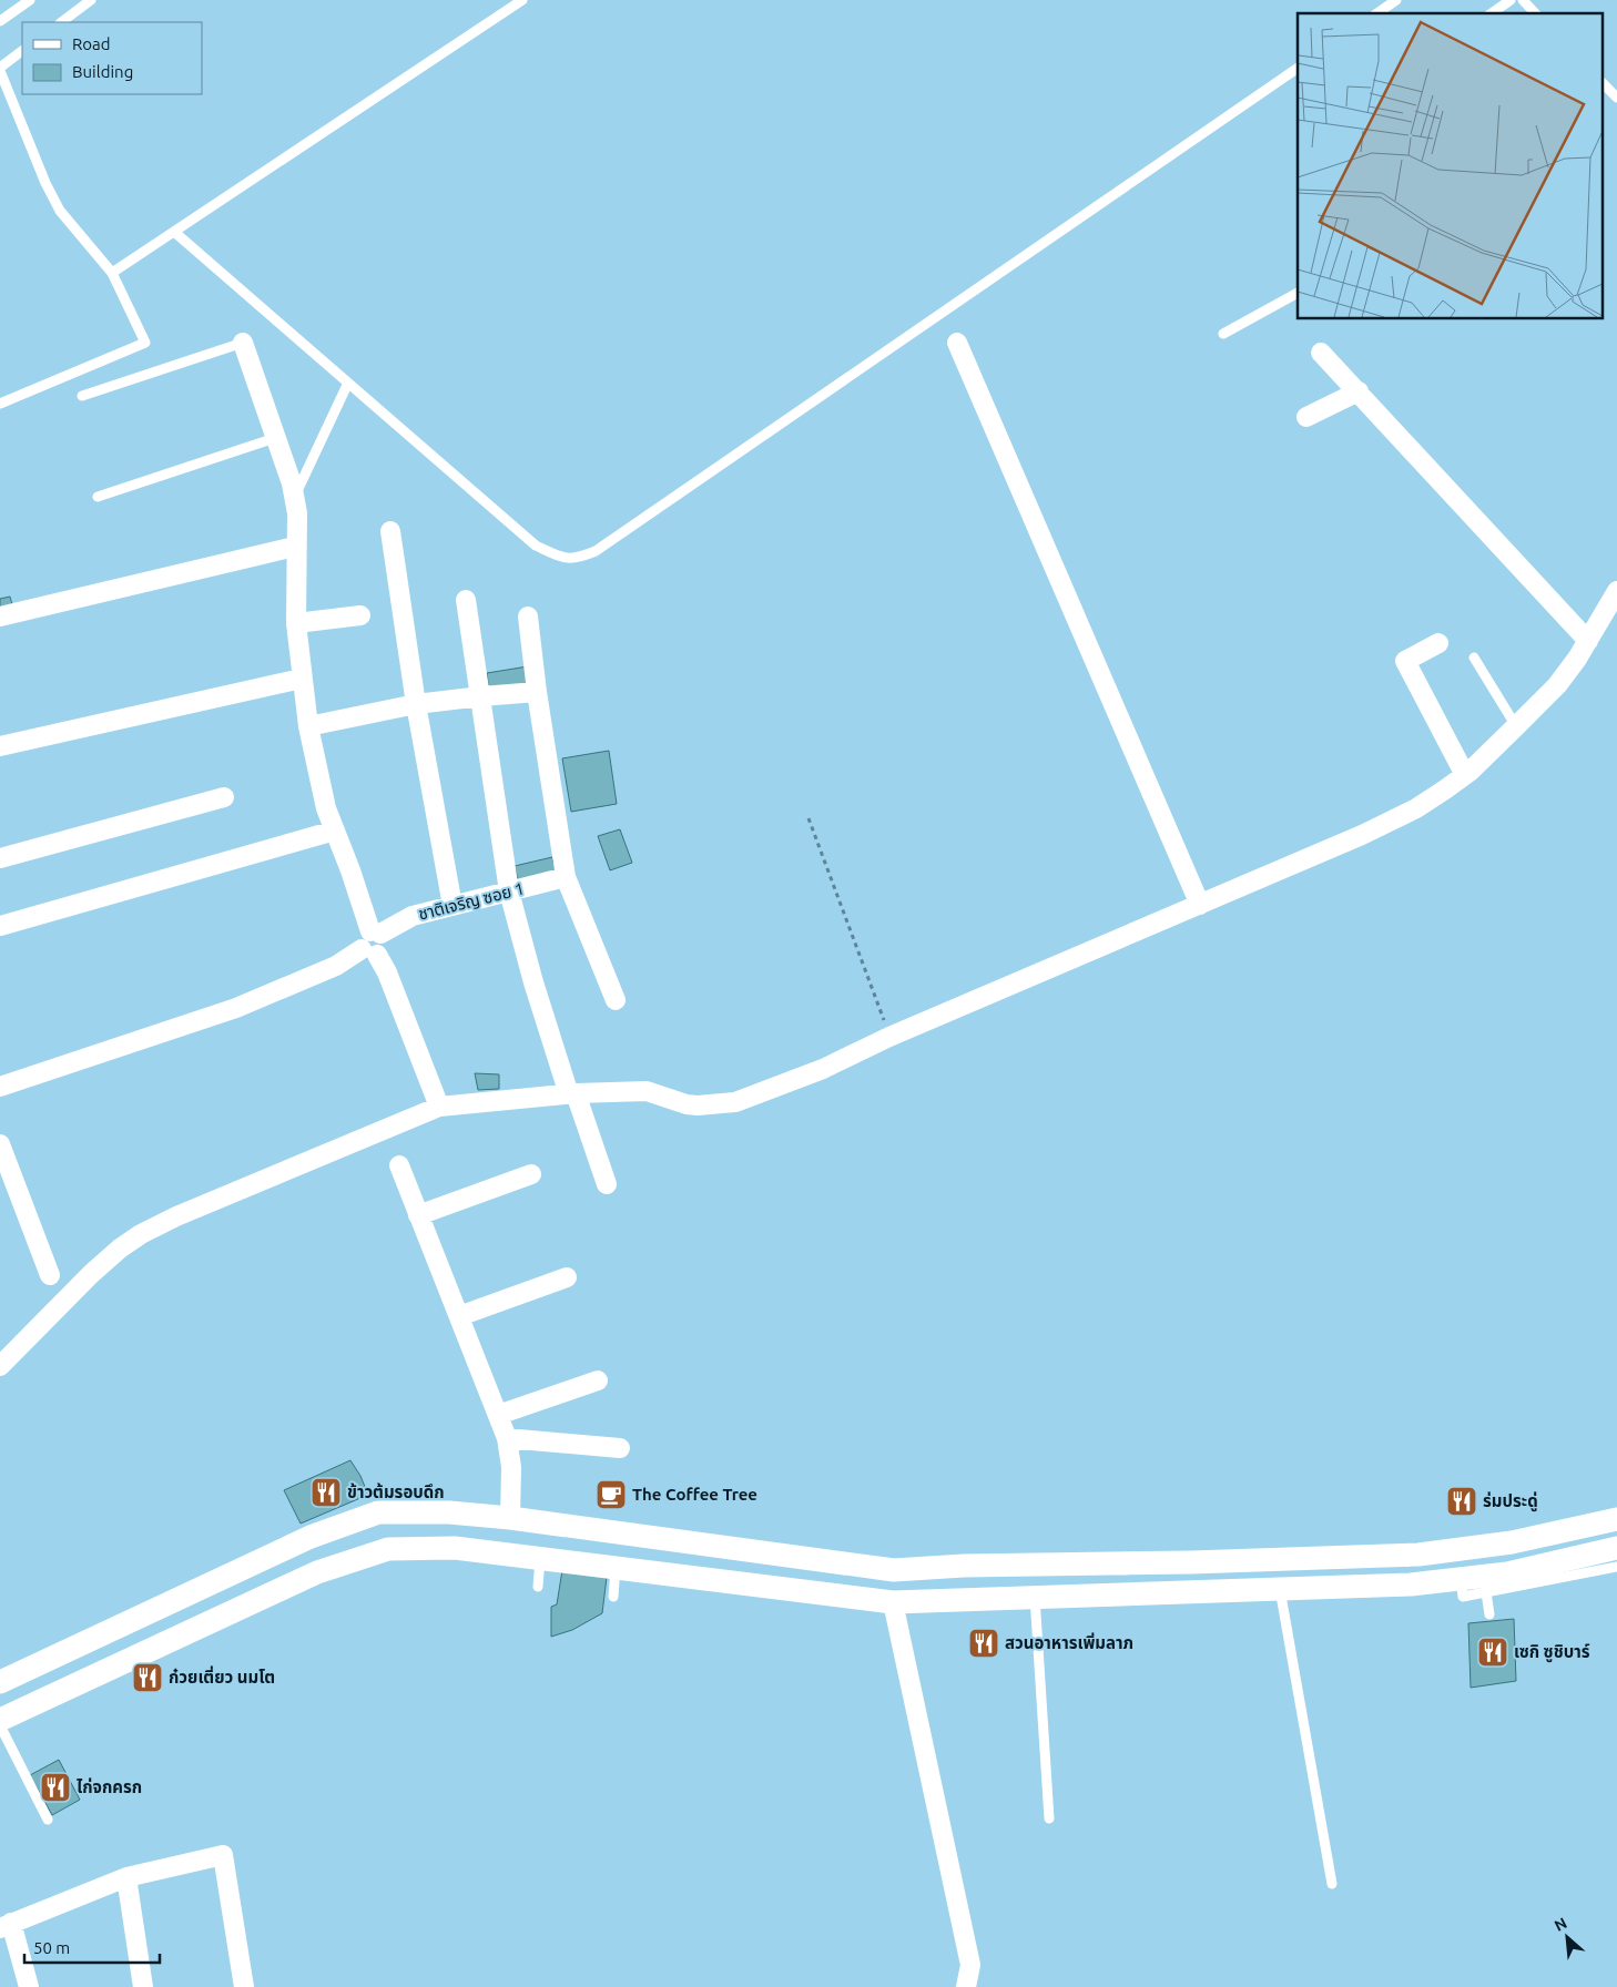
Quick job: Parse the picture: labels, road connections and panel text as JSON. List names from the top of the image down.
{
  "streets": {
    "street": ["ชาติเจริญ ซอย 1"]
  },
  "places": {
    "restaurant": [
      "ข้าวต้มรอบดึก",
      "ร่มประดู่",
      "สวนอาหารเพิ่มลาภ",
      "เซกิ ซูชิบาร์",
      "ก๋วยเตี่ยว นมโต",
      "ไก่จกครก"
    ],
    "cafe": ["The Coffee Tree"]
  },
  "legend": ["Road", "Building"],
  "scale_bar": "50 m",
  "north": "top left"
}
